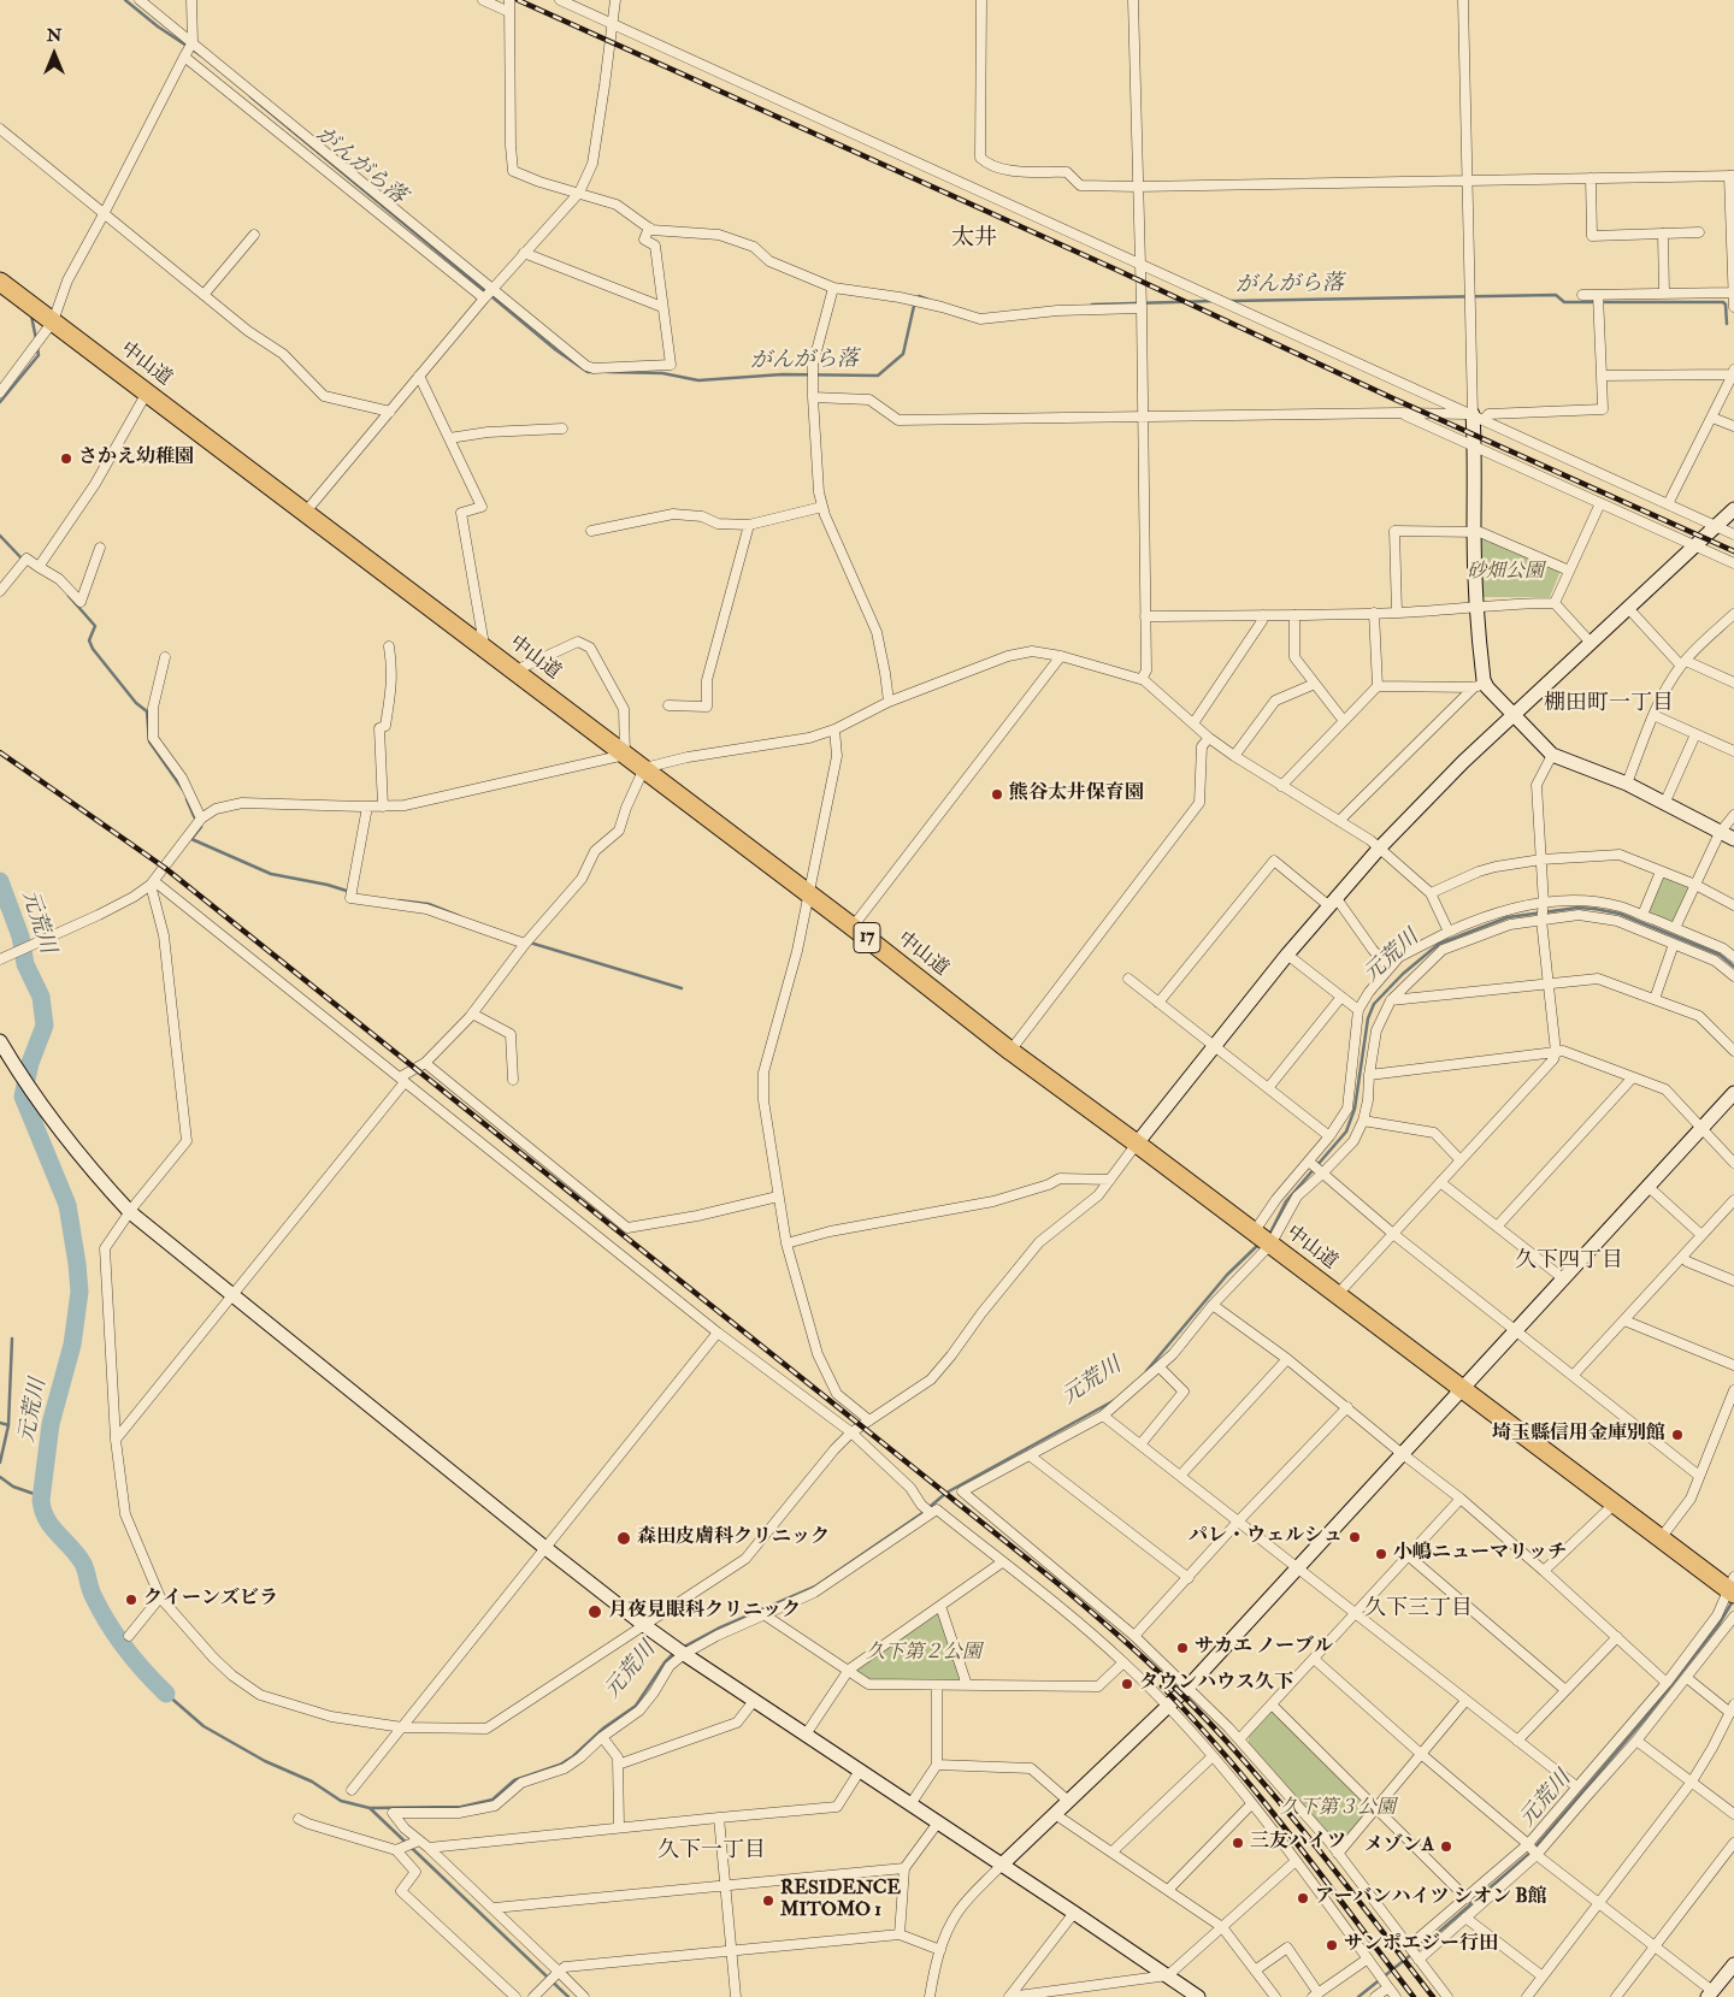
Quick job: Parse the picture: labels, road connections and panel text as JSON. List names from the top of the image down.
{
  "streets": {
    "highway": ["中山道", "17"]
  },
  "districts": [
    "太井",
    "棚田町一丁目",
    "久下四丁目",
    "久下三丁目",
    "久下一丁目"
  ],
  "water": ["がんがら落", "元荒川"],
  "parks": ["砂畑公園", "久下第２公園", "久下第３公園"],
  "places": [
    "さかえ幼稚園",
    "熊谷太井保育園",
    "埼玉縣信用金庫別館",
    "パレ・ウェルシュ",
    "森田皮膚科クリニック",
    "小嶋ニューマリッチ",
    "クイーンズビラ",
    "月夜見眼科クリニック",
    "サカエ ノーブル",
    "タウンハウス久下",
    "三友ハイツ",
    "メゾンA",
    "アーバンハイツ シオン B館",
    "RESIDENCE MITOMO 1",
    "サンポエジー行田"
  ],
  "north": "top"
}
